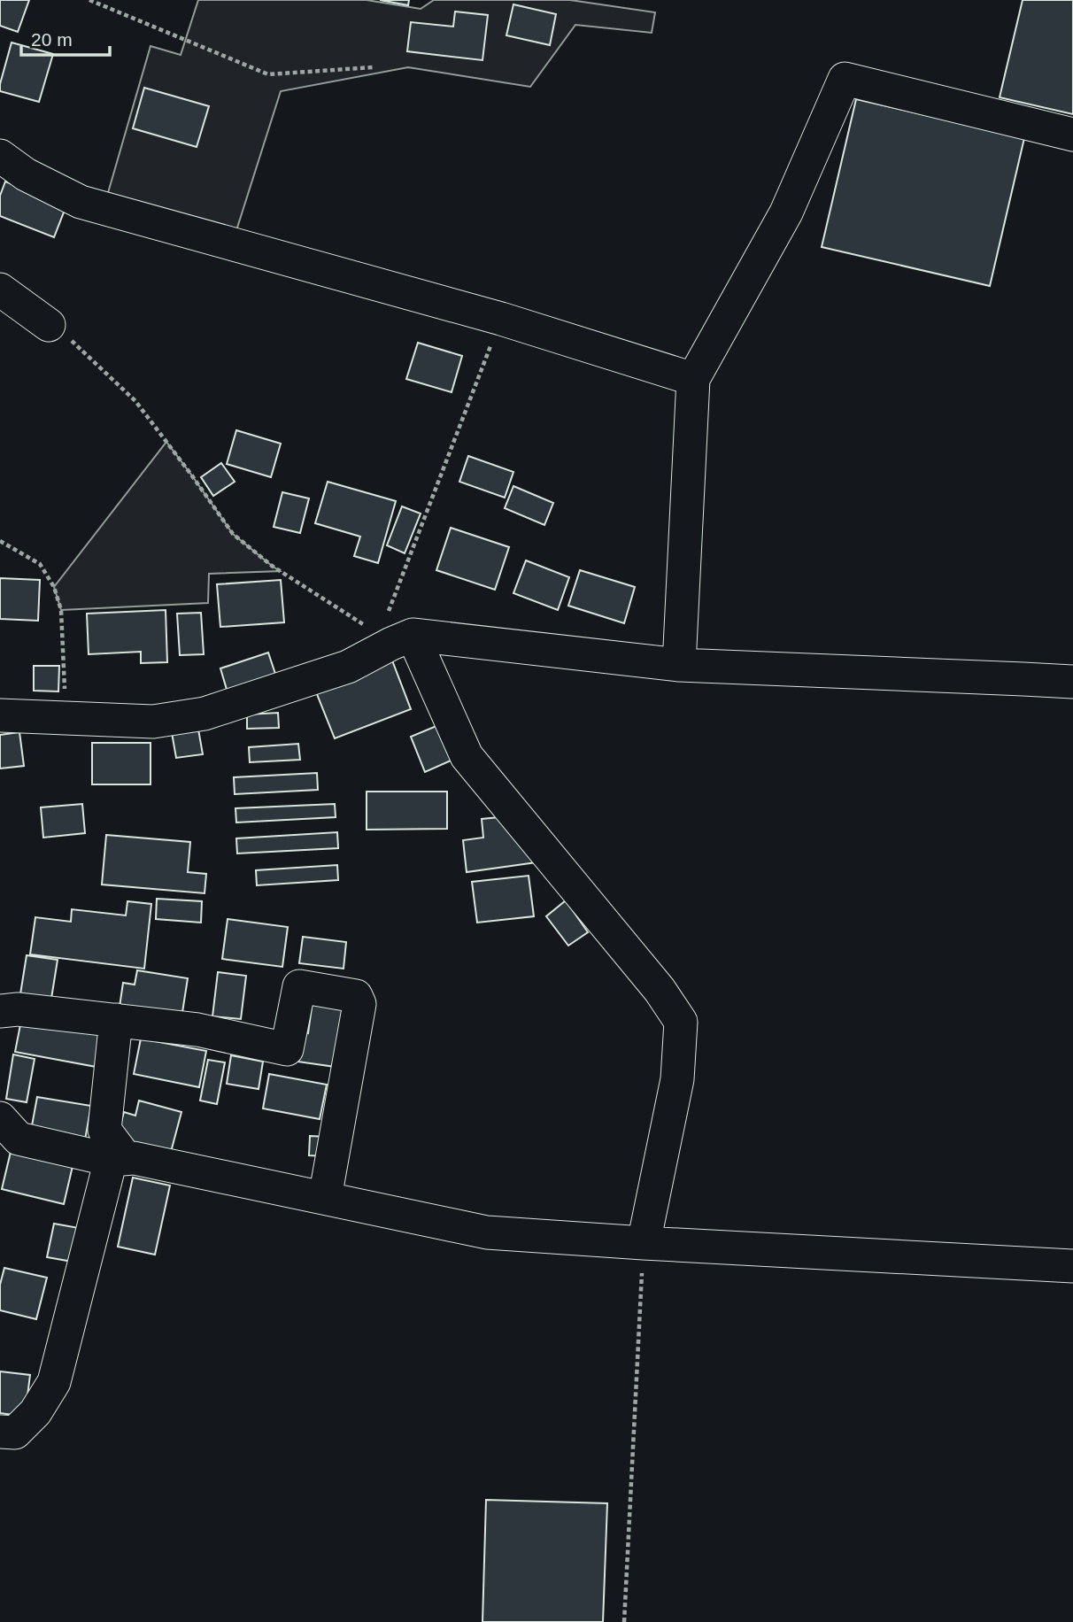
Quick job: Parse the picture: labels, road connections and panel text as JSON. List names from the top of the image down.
{
  "scale_bar": "20 m"
}
